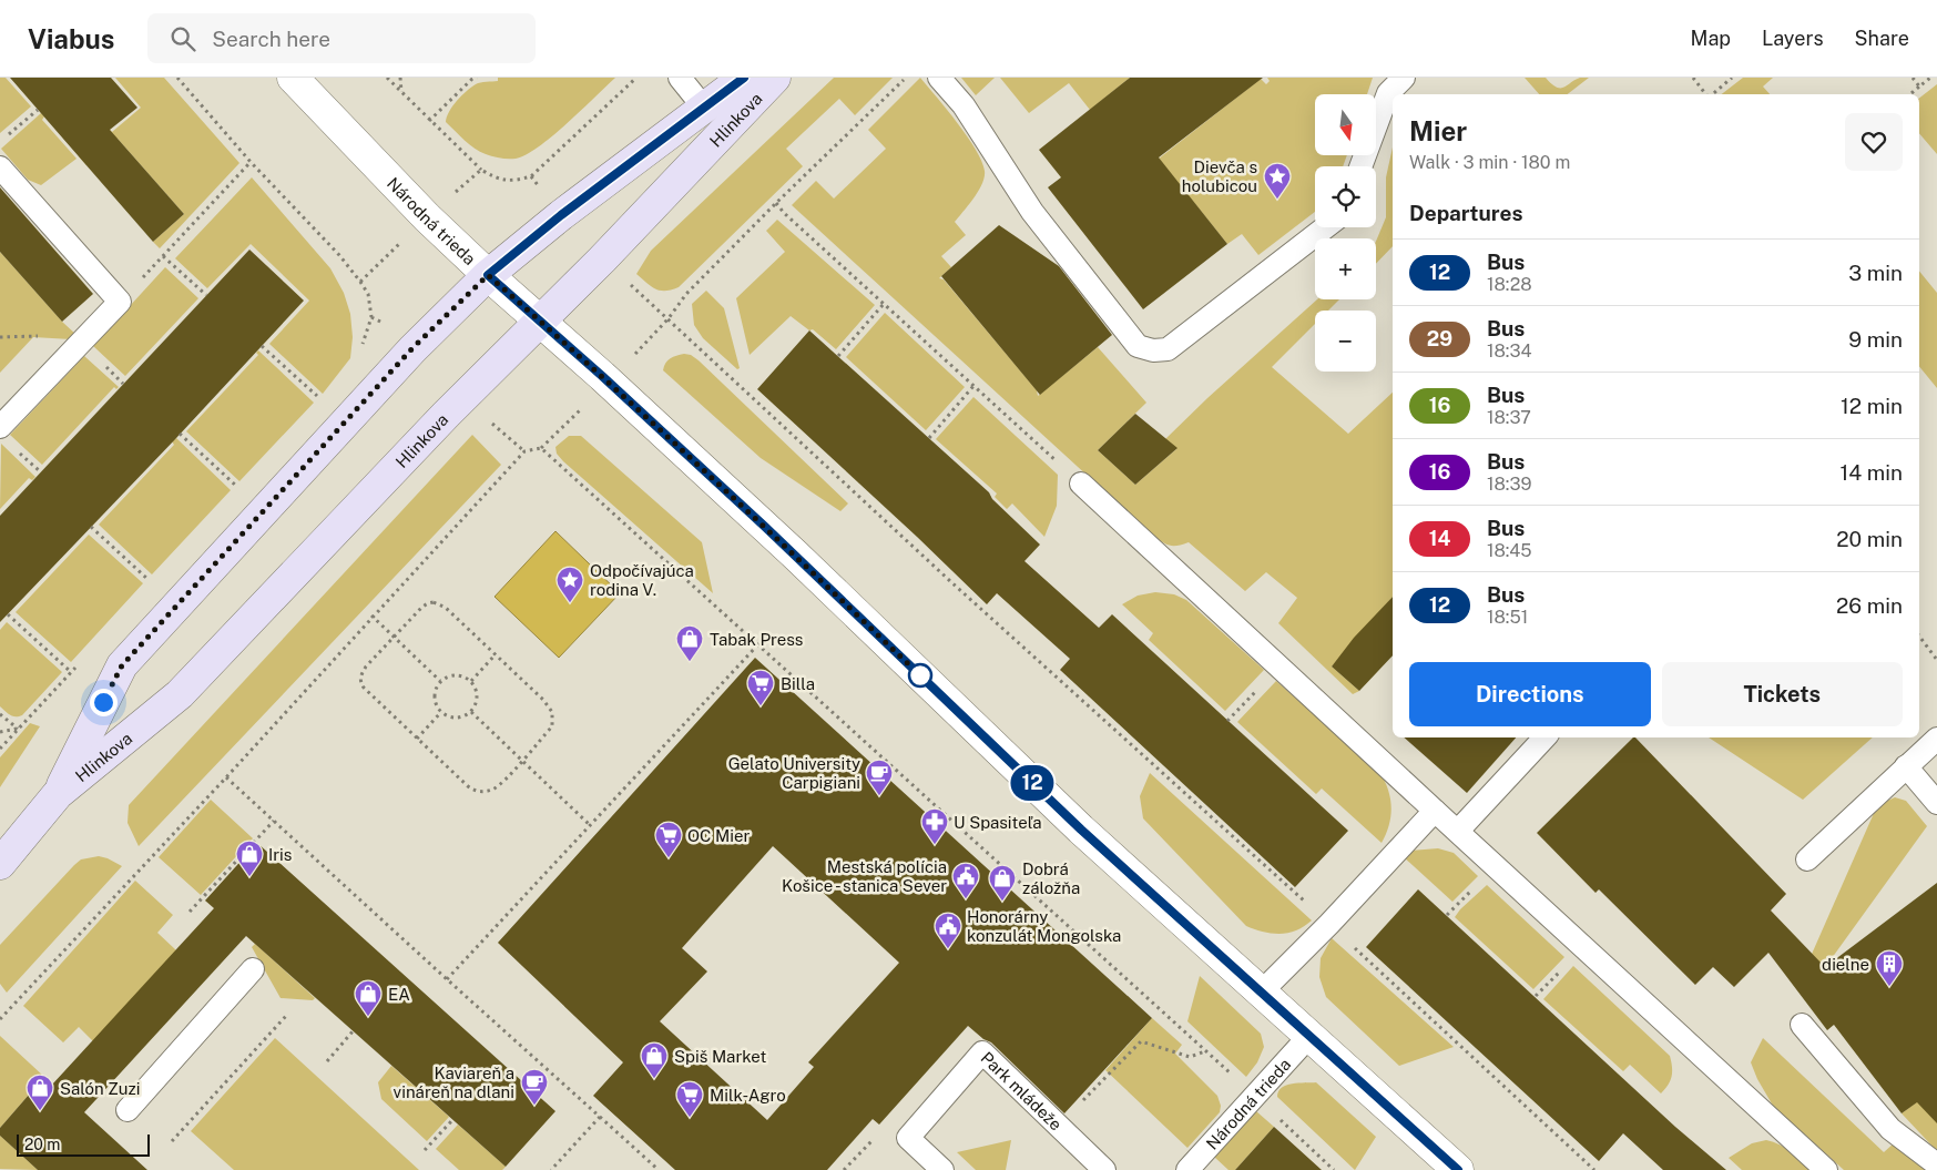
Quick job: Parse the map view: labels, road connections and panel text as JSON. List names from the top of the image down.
{
  "streets": {
    "main road": ["Hlinkova"],
    "street": ["Národná trieda"],
    "lane": ["Park mládeže"]
  },
  "crossings": [
    ["Hlinkova", "Národná trieda"]
  ],
  "places": {
    "place": ["Dievča s holubicou", "Odpočívajúca rodina V."],
    "shop": [
      "Tabak Press",
      "Iris",
      "Dobrá záložňa",
      "EA",
      "Spiš Market",
      "Salón Zuzi"
    ],
    "supermarket": ["Billa", "OC Mier", "Milk-Agro"],
    "cafe": ["Gelato University Carpigiani", "Kaviareň a vináreň na dlani"],
    "pharmacy": ["U Spasiteľa"],
    "public building": ["Mestská polícia Košice - stanica Sever", "Honorárny konzulát Mongolska"],
    "building": ["dielne"]
  },
  "lines": ["bus line 12"],
  "scale_bar": "20 m",
  "north": "bottom",
  "page": {
    "header": "Viabus",
    "search": "Search here",
    "nav": ["Map", "Layers", "Share"],
    "on_map": "12",
    "map_buttons": ["+", "−"],
    "heading": [
      ["Mier", "Walk · 3 min · 180 m"],
      "Departures"
    ],
    "list": [
      {
        "mark": "12",
        "name": "Bus",
        "note": "18:28",
        "value": "3 min"
      },
      {
        "mark": "29",
        "name": "Bus",
        "note": "18:34",
        "value": "9 min"
      },
      {
        "mark": "16",
        "name": "Bus",
        "note": "18:37",
        "value": "12 min"
      },
      {
        "mark": "16",
        "name": "Bus",
        "note": "18:39",
        "value": "14 min"
      },
      {
        "mark": "14",
        "name": "Bus",
        "note": "18:45",
        "value": "20 min"
      },
      {
        "mark": "12",
        "name": "Bus",
        "note": "18:51",
        "value": "26 min"
      }
    ],
    "buttons": ["Directions", "Tickets"],
    "scale": "20 m"
  }
}
